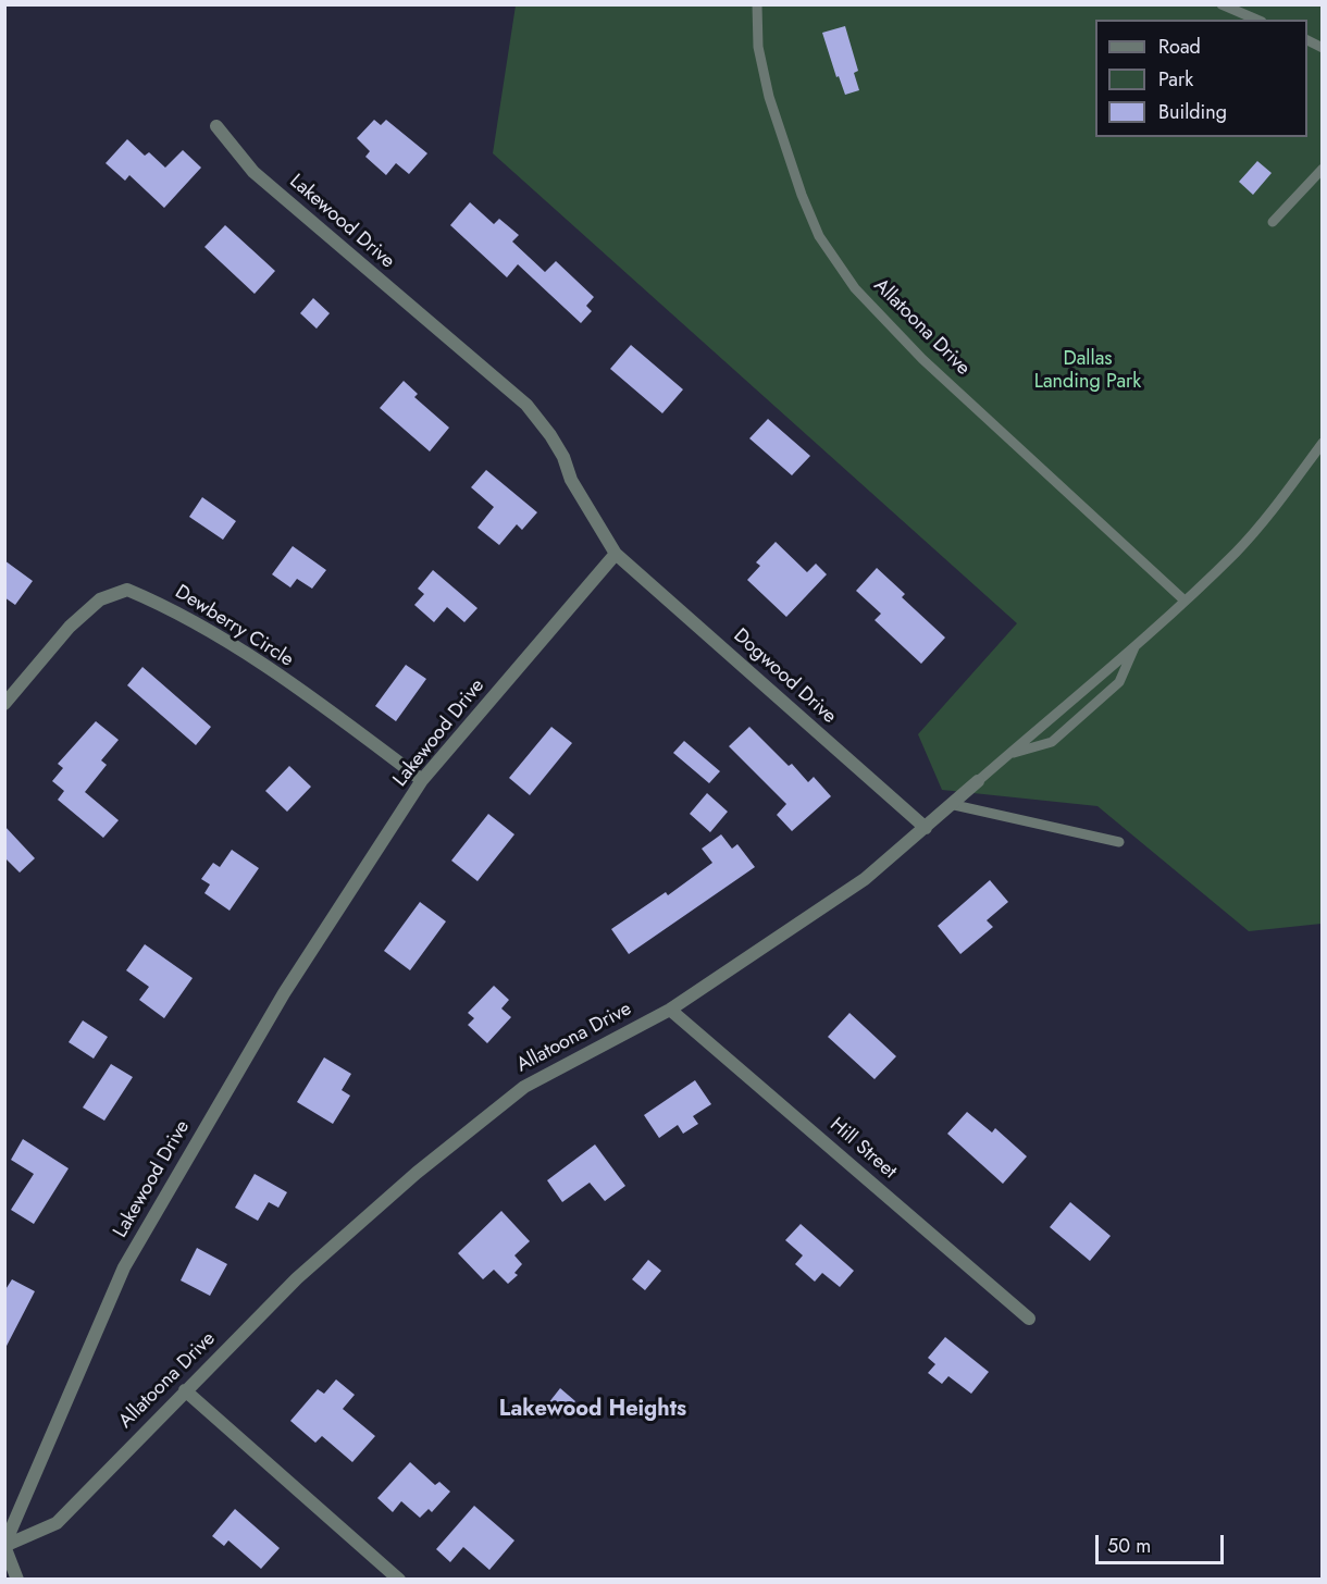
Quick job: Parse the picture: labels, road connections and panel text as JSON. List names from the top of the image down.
{
  "streets": {
    "street": [
      "Lakewood Drive",
      "Allatoona Drive",
      "Dewberry Circle",
      "Dogwood Drive",
      "Hill Street"
    ]
  },
  "crossings": [
    ["Lakewood Drive", "Allatoona Drive"],
    ["Lakewood Drive", "Dewberry Circle"],
    ["Lakewood Drive", "Dogwood Drive"],
    ["Allatoona Drive", "Dogwood Drive"],
    ["Allatoona Drive", "Hill Street"]
  ],
  "districts": ["Lakewood Heights"],
  "parks": ["Dallas Landing Park"],
  "legend": ["Road", "Park", "Building"],
  "scale_bar": "50 m"
}
